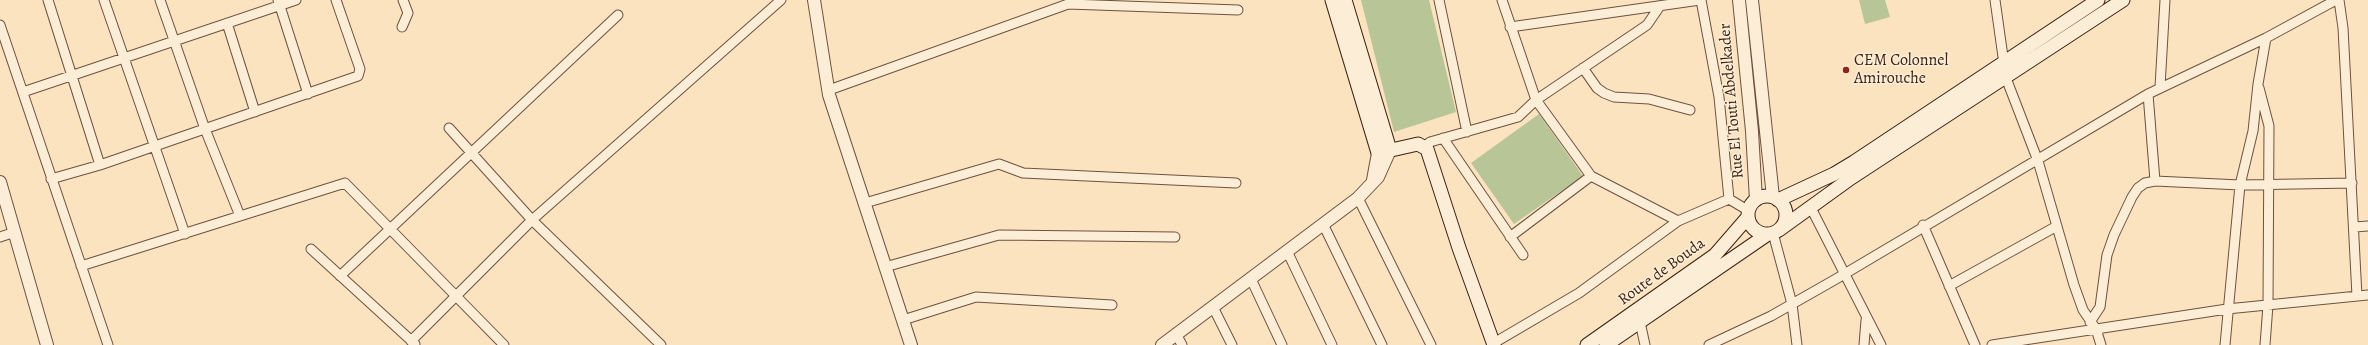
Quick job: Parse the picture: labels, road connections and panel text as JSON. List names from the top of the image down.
{
  "streets": {
    "main road": ["Route de Bouda"],
    "street": ["Rue El Touti Abdelkader"]
  },
  "crossings": [
    ["Rue El Touti Abdelkader", "Route de Bouda"]
  ],
  "places": ["CEM Colonnel Amirouche"]
}
